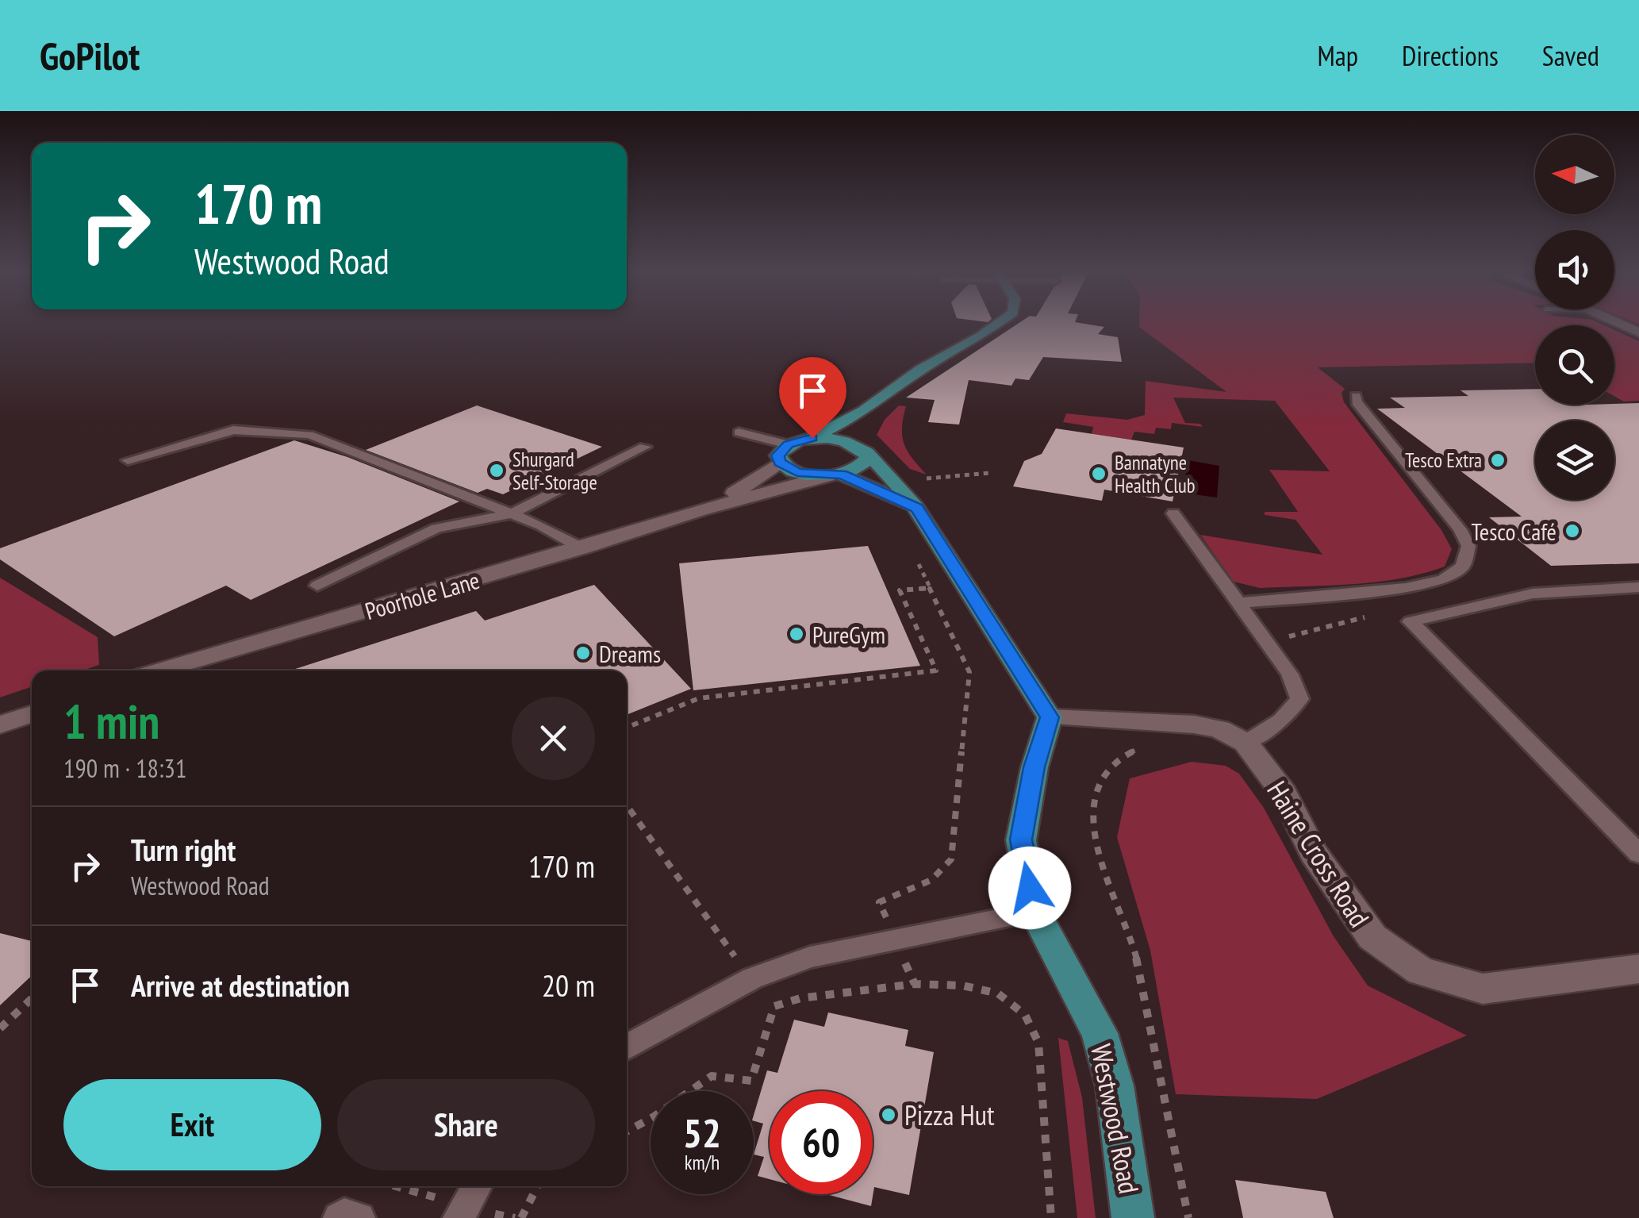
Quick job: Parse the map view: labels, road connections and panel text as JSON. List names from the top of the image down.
{
  "streets": {
    "main road": ["Westwood Road"],
    "street": ["Poorhole Lane", "Haine Cross Road"]
  },
  "places": [
    "Tesco Extra",
    "Shurgard Self-Storage",
    "Bannatyne Health Club",
    "Tesco Café",
    "PureGym",
    "Dreams",
    "Pizza Hut"
  ],
  "north": "left",
  "page": {
    "header": "GoPilot",
    "nav": ["Map", "Directions", "Saved"],
    "turn": ["170 m", "Westwood Road"],
    "heading": ["1 min", "190 m · 18:31"],
    "list": [
      {
        "name": "Turn right",
        "note": "Westwood Road",
        "value": "170 m"
      },
      {
        "name": "Arrive at destination",
        "value": "20 m"
      }
    ],
    "buttons": ["Exit", "Share"],
    "speed": "52 km/h",
    "limit": "60"
  }
}
